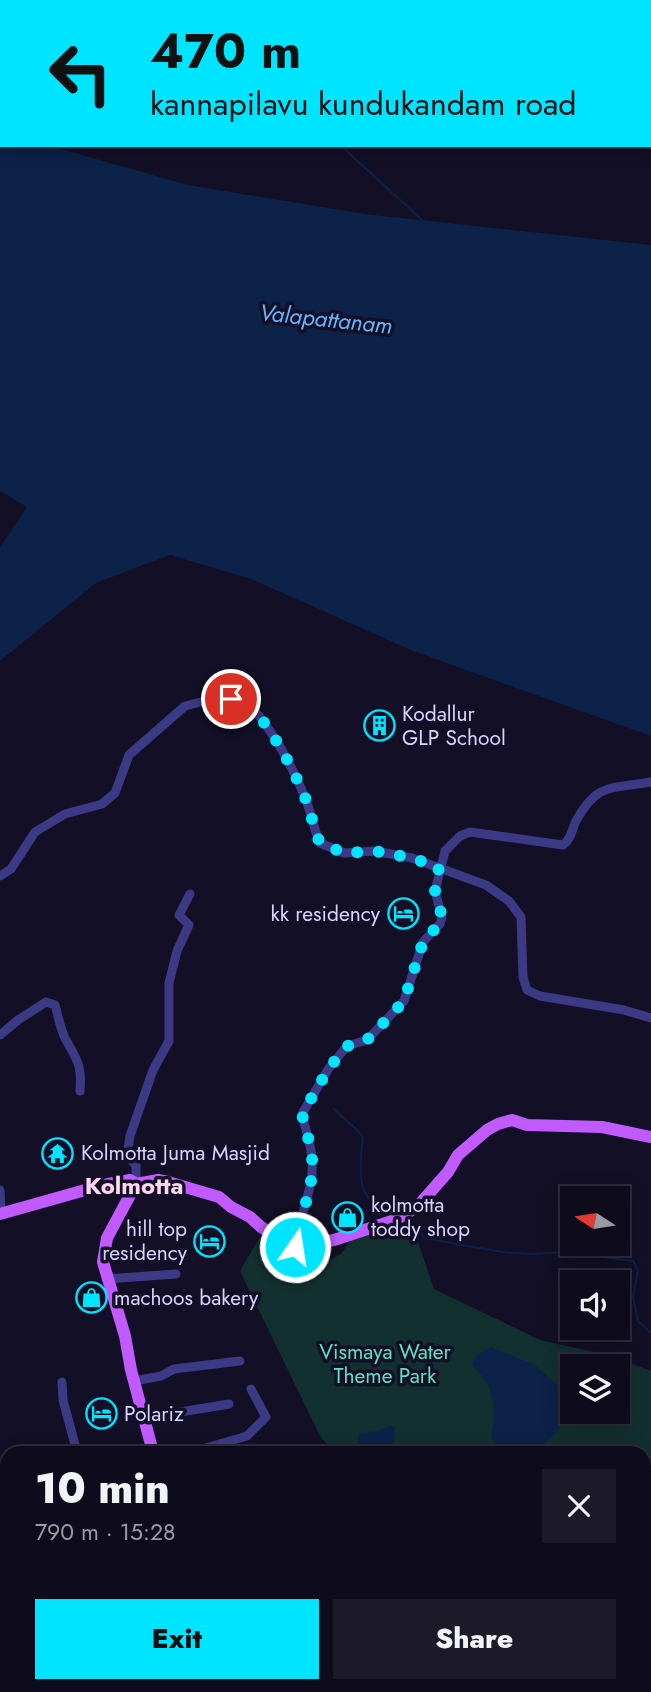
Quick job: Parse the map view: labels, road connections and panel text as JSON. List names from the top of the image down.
{
  "districts": ["Kolmotta"],
  "water": ["Valapattanam"],
  "parks": ["Vismaya Water Theme Park"],
  "places": {
    "building": ["Kodallur GLP School"],
    "hotel": ["kk residency", "hill top residency", "Polariz"],
    "temple": ["Kolmotta Juma Masjid"],
    "shop": ["kolmotta toddy shop", "machoos bakery"]
  },
  "north": "left",
  "page": {
    "turn": ["470 m", "kannapilavu kundukandam road"],
    "heading": ["10 min", "790 m · 15:28"],
    "buttons": ["Exit", "Share"]
  }
}
